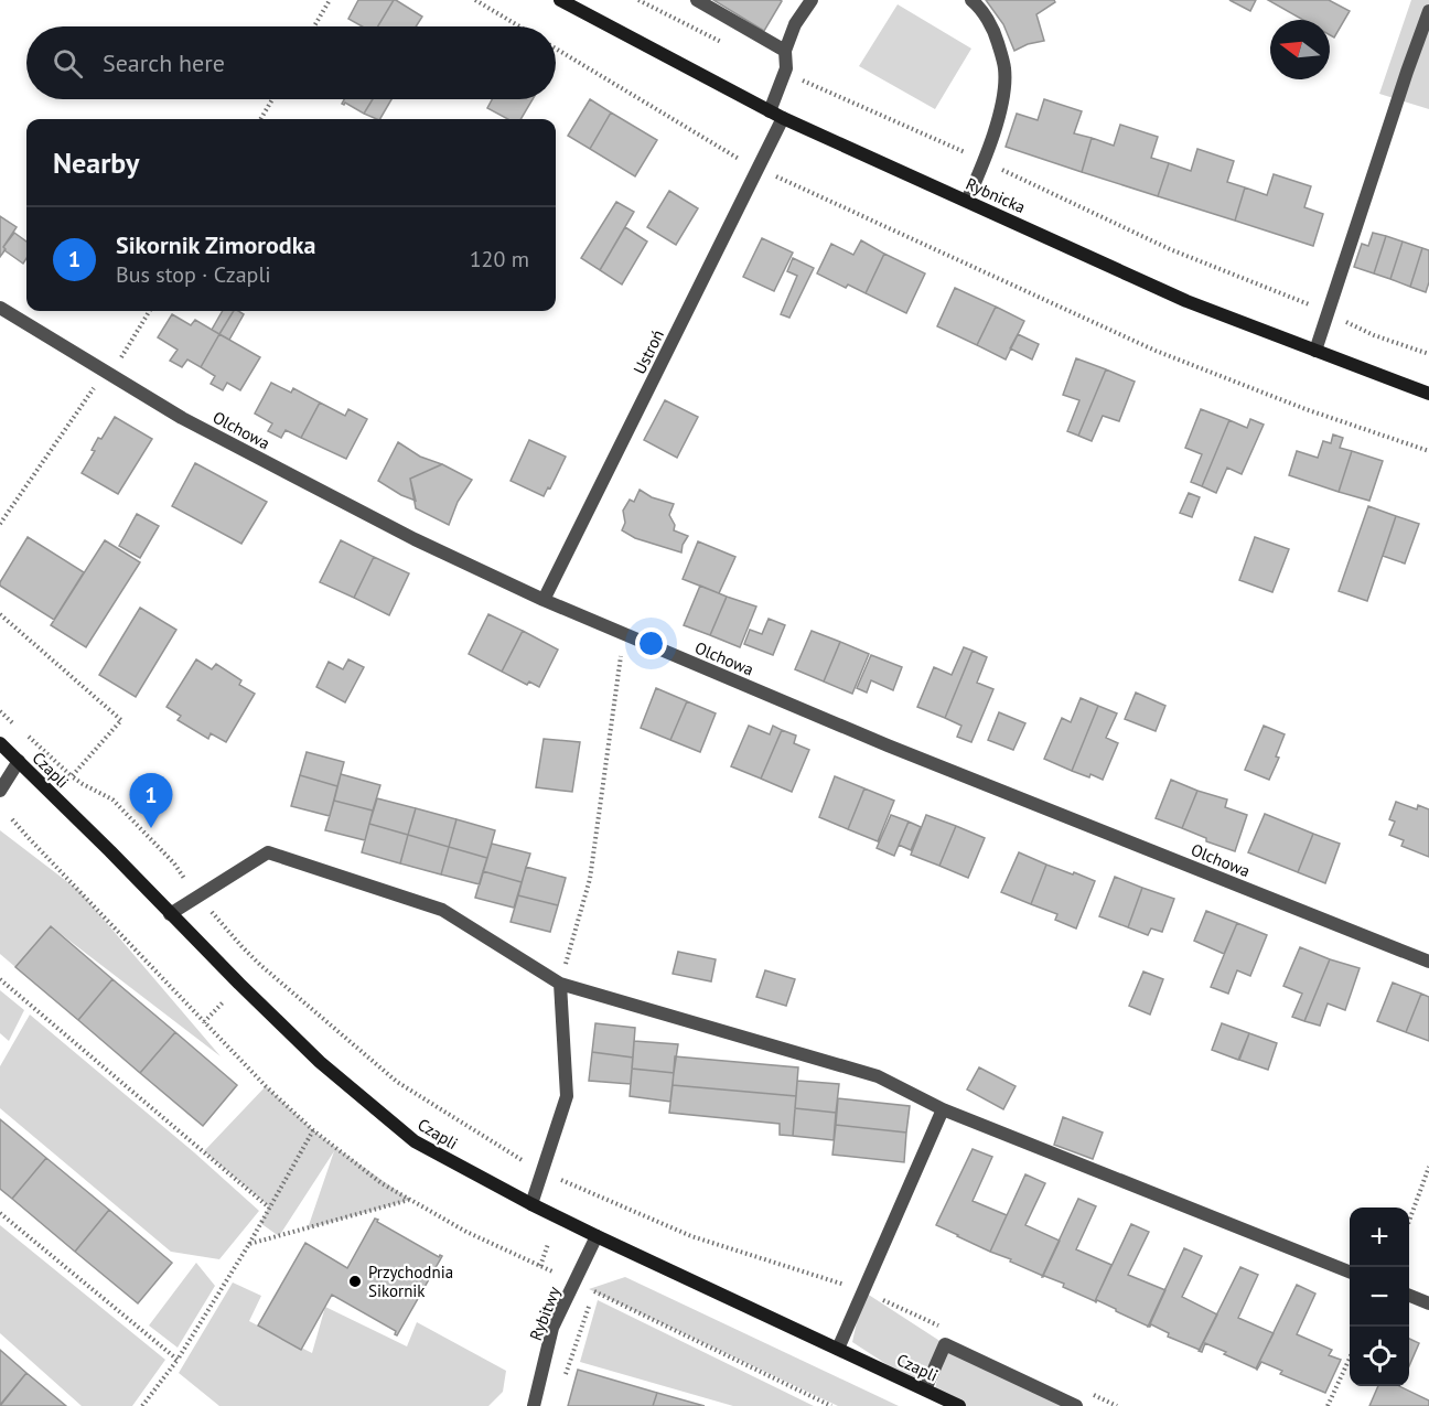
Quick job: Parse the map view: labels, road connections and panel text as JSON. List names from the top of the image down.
{
  "streets": {
    "street": [
      "Rybnicka",
      "Ustroń",
      "Olchowa",
      "Czapli",
      "Rybitwy"
    ]
  },
  "crossings": [
    ["Rybnicka", "Ustroń"],
    ["Ustroń", "Olchowa"],
    ["Czapli", "Rybitwy"]
  ],
  "places": ["Przychodnia Sikornik"],
  "north": "left",
  "page": {
    "search": "Search here",
    "heading": "Nearby",
    "list": [
      {
        "mark": "1",
        "name": "Sikornik Zimorodka",
        "note": "Bus stop · Czapli",
        "value": "120 m"
      }
    ],
    "pins": "1",
    "map_buttons": ["+", "−"]
  }
}
